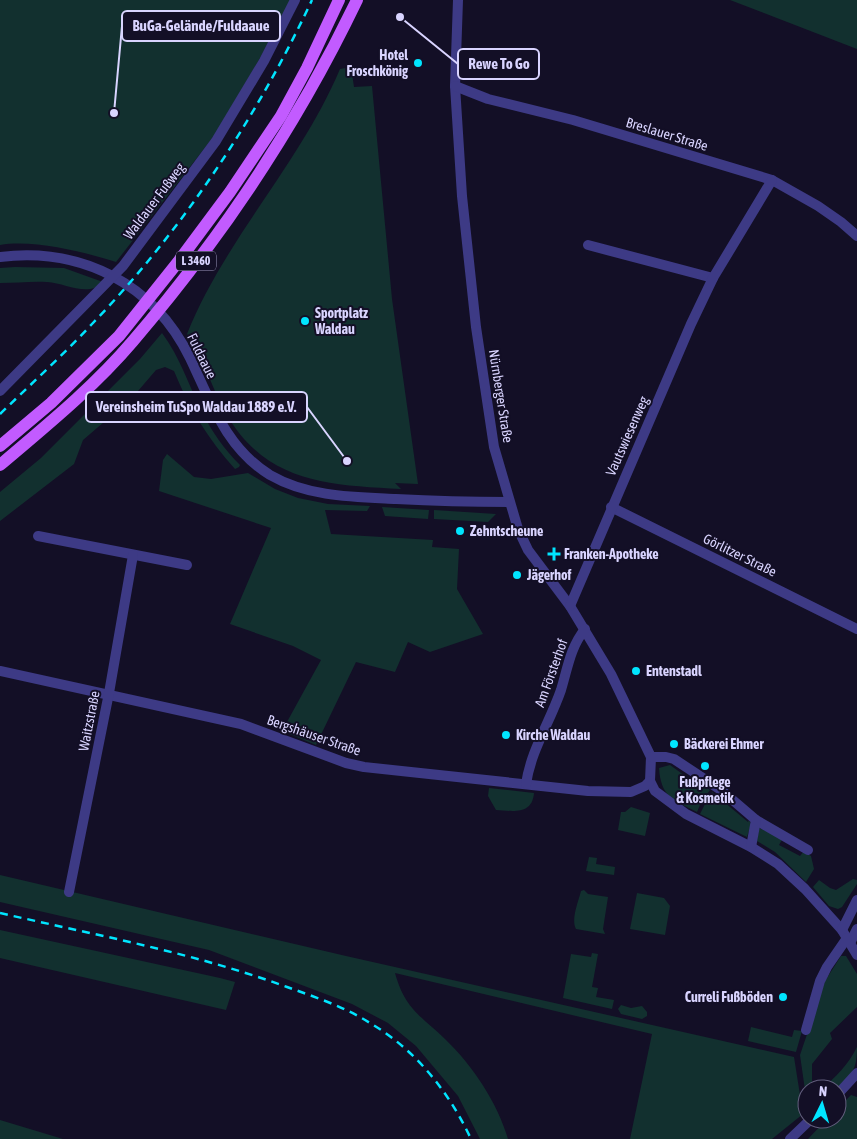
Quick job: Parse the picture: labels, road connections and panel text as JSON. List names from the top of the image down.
{
  "streets": {
    "main road": ["L 3460"],
    "street": [
      "Breslauer Straße",
      "Waldauer Fußweg",
      "Fuldaaue",
      "Nürnberger Straße",
      "Vautswiesenweg",
      "Görlitzer Straße",
      "Am Försterhof",
      "Waitzstraße",
      "Bergshäuser Straße"
    ]
  },
  "crossings": [
    ["Breslauer Straße", "Nürnberger Straße"],
    ["Breslauer Straße", "Vautswiesenweg"],
    ["Fuldaaue", "Nürnberger Straße"],
    ["Nürnberger Straße", "Vautswiesenweg"],
    ["Nürnberger Straße", "Am Försterhof"],
    ["Nürnberger Straße", "Bergshäuser Straße"],
    ["Vautswiesenweg", "Görlitzer Straße"],
    ["Am Försterhof", "Bergshäuser Straße"],
    ["Waitzstraße", "Bergshäuser Straße"]
  ],
  "places": {
    "other": [
      "Rewe To Go",
      "Hotel Froschkönig",
      "BuGa-Gelände/Fuldaaue",
      "Sportplatz Waldau",
      "Vereinsheim TuSpo Waldau 1889 e.V.",
      "Zehntscheune",
      "Jägerhof",
      "Entenstadl",
      "Kirche Waldau",
      "Bäckerei Ehmer",
      "Fußpflege & Kosmetik",
      "Curreli Fußböden"
    ],
    "health": ["Franken-Apotheke"]
  },
  "north": "top"
}
